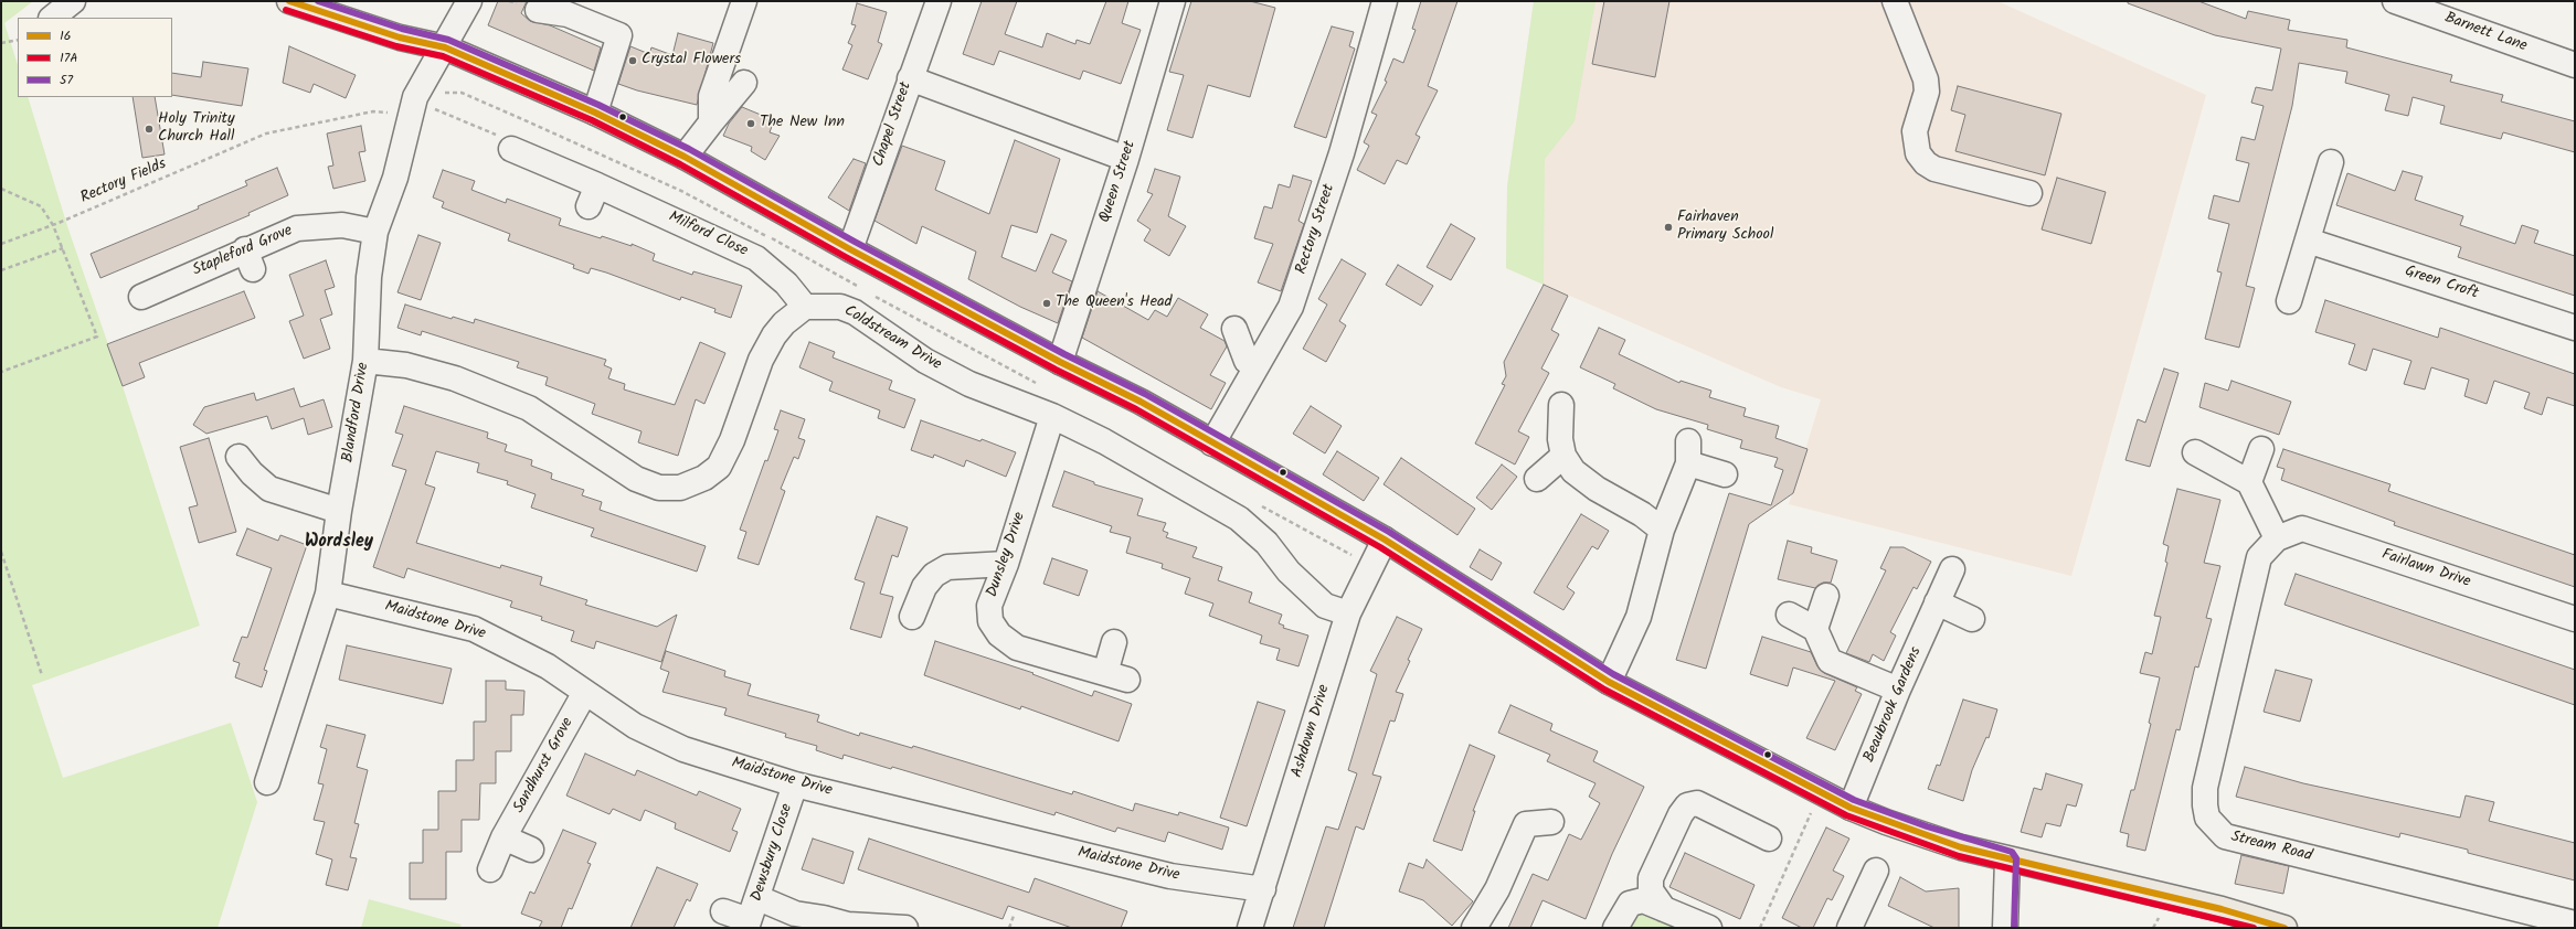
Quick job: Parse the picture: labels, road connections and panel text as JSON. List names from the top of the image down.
{
  "streets": {
    "street": [
      "Barnett Lane",
      "Chapel Street",
      "Queen Street",
      "Rectory Street",
      "Milford Close",
      "Stapleford Grove",
      "Green Croft",
      "Coldstream Drive",
      "Blandford Drive",
      "Dunsley Drive",
      "Fairlawn Drive",
      "Maidstone Drive",
      "Beaubrook Gardens",
      "Ashdown Drive",
      "Sandhurst Grove",
      "Stream Road",
      "Dewsbury Close"
    ],
    "path": ["Rectory Fields"]
  },
  "crossings": [
    ["Rectory Fields", "Blandford Drive"],
    ["Milford Close", "Coldstream Drive"],
    ["Stapleford Grove", "Blandford Drive"],
    ["Coldstream Drive", "Dunsley Drive"],
    ["Coldstream Drive", "Ashdown Drive"],
    ["Blandford Drive", "Maidstone Drive"],
    ["Fairlawn Drive", "Stream Road"],
    ["Maidstone Drive", "Ashdown Drive"],
    ["Maidstone Drive", "Sandhurst Grove"],
    ["Maidstone Drive", "Dewsbury Close"]
  ],
  "districts": ["Wordsley"],
  "places": [
    "Crystal Flowers",
    "The New Inn",
    "Holy Trinity Church Hall",
    "Fairhaven Primary School",
    "The Queen's Head"
  ],
  "lines": ["transit line 16", "transit line 57", "transit line 17A"],
  "legend": ["16", "17A", "57"]
}
